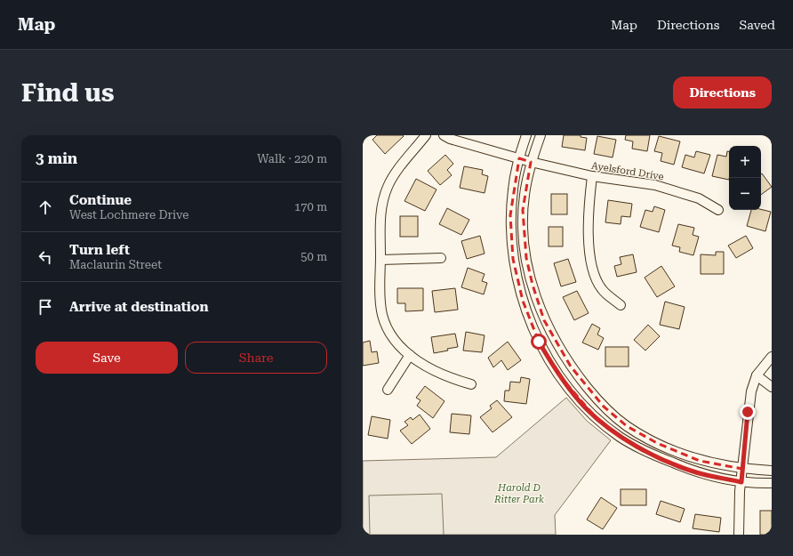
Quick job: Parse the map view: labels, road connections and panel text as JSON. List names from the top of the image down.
{
  "streets": {
    "street": ["Ayelsford Drive"]
  },
  "parks": ["Harold D Ritter Park"],
  "page": {
    "header": "Map",
    "nav": ["Map", "Directions", "Saved"],
    "buttons": [
      "Directions",
      ["Save", "Share"]
    ],
    "title": "Find us",
    "heading": ["3 min", "Walk · 220 m"],
    "map_buttons": ["+", "−"],
    "list": [
      ["Continue", "West Lochmere Drive", "170 m"],
      ["Turn left", "Maclaurin Street", "50 m"],
      "Arrive at destination"
    ]
  }
}
